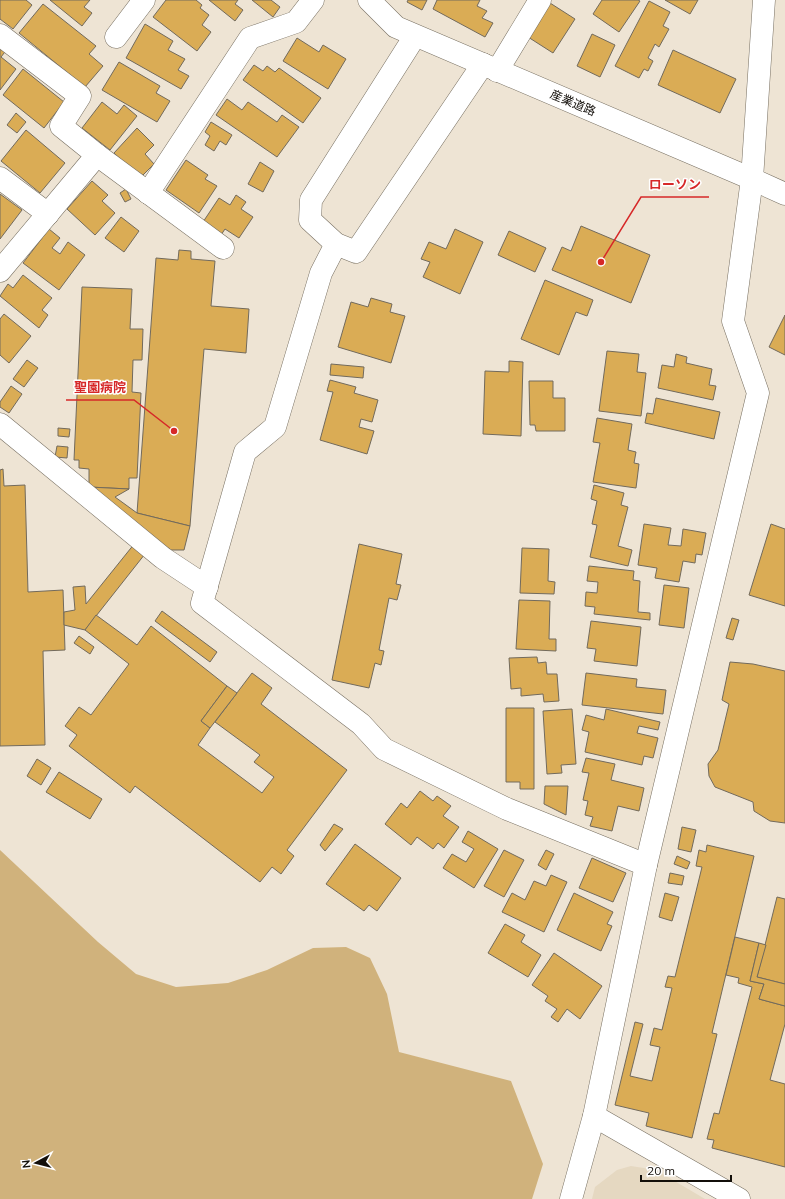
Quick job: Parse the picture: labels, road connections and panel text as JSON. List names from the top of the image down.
{
  "streets": {
    "street": ["産業道路"]
  },
  "places": ["ローソン", "聖園病院"],
  "scale_bar": "20 m",
  "north": "left"
}
